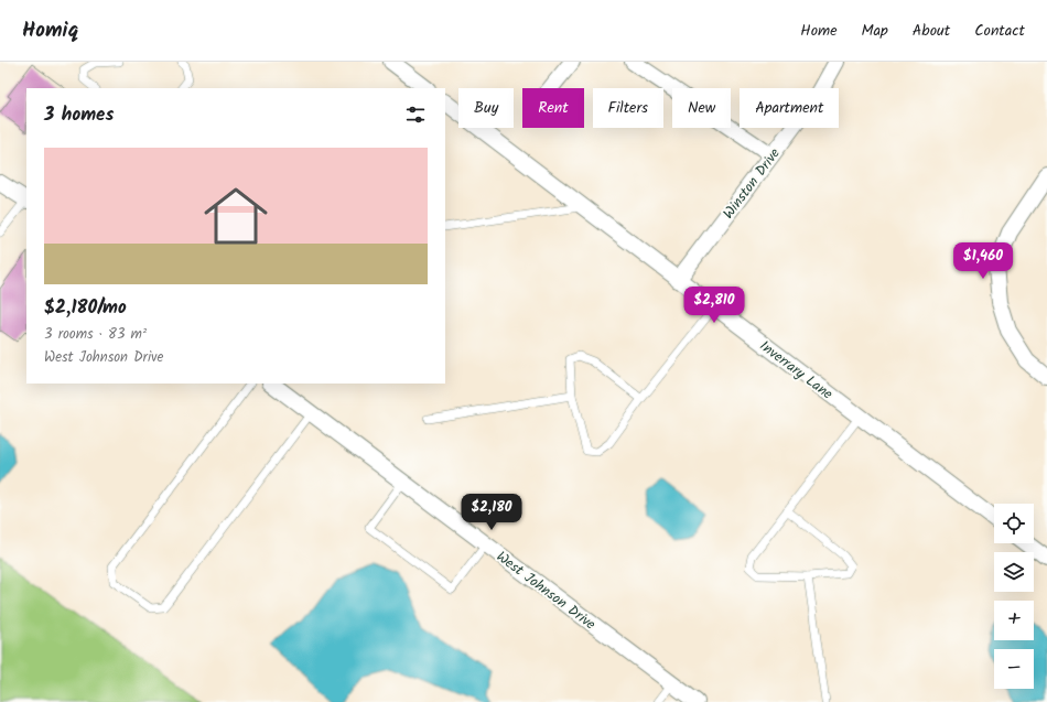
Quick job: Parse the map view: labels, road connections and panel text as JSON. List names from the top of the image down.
{
  "streets": {
    "street": ["Winston Drive", "Inverrary Lane", "West Johnson Drive"]
  },
  "crossings": [
    ["Winston Drive", "Inverrary Lane"]
  ],
  "page": {
    "header": "Homiq",
    "nav": [
      "Home",
      "Map",
      "About",
      "Contact"
    ],
    "chip": [
      "Buy",
      "Rent",
      "Filters",
      "New",
      "Apartment"
    ],
    "heading": "3 homes",
    "list": [
      {
        "name": "$2,180/mo",
        "note": "3 rooms · 83 m² · West Johnson Drive"
      }
    ],
    "price": ["$1,460", "$2,810", "$2,180"],
    "map_buttons": ["+", "−"]
  }
}
